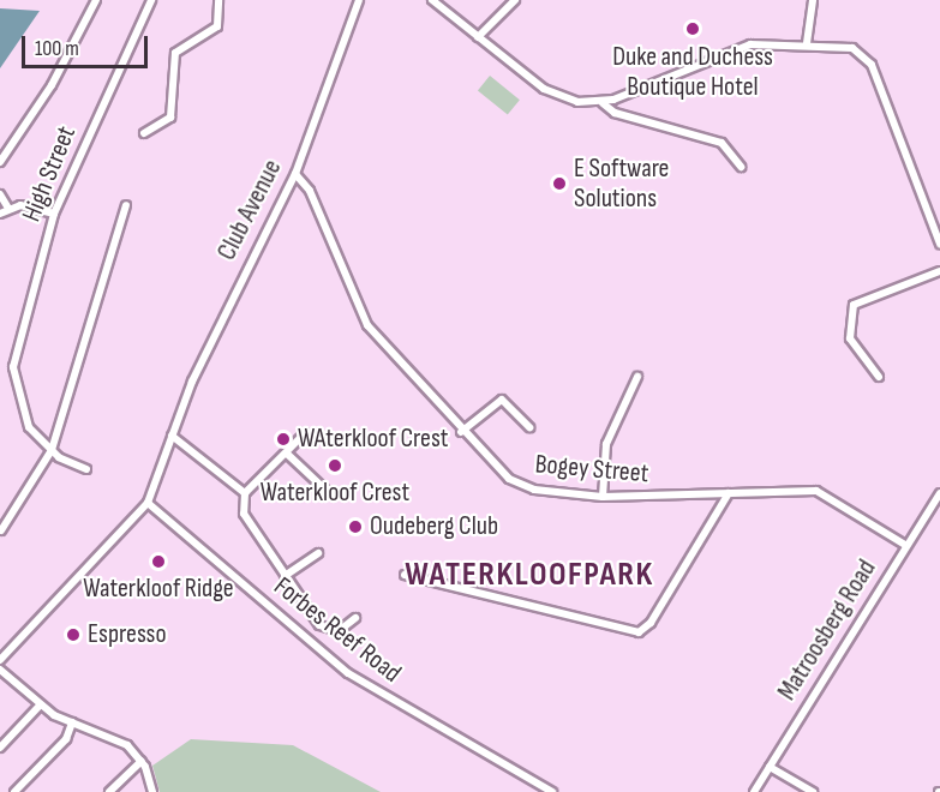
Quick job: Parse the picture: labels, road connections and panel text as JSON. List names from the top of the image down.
{
  "streets": {
    "street": [
      "High Street",
      "Club Avenue",
      "Bogey Street",
      "Forbes Reef Road",
      "Matroosberg Road"
    ]
  },
  "crossings": [
    ["Club Avenue", "Bogey Street"],
    ["Club Avenue", "Forbes Reef Road"],
    ["Bogey Street", "Matroosberg Road"]
  ],
  "districts": ["WATERKLOOFPARK"],
  "places": [
    "Duke and Duchess Boutique Hotel",
    "E Software Solutions",
    "WAterkloof Crest",
    "Waterkloof Crest",
    "Oudeberg Club",
    "Waterkloof Ridge",
    "Espresso"
  ],
  "scale_bar": "100 m"
}
